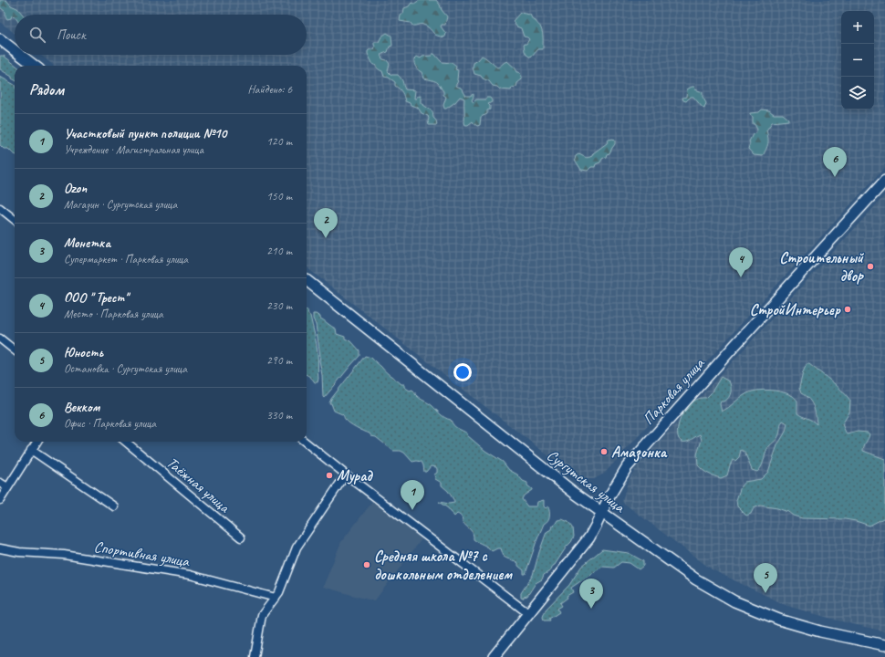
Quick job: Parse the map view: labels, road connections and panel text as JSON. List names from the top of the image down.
{
  "streets": {
    "main road": ["Парковая улица", "Сургутская улица"],
    "street": ["Таёжная улица", "Спортивная улица"]
  },
  "crossings": [
    ["Парковая улица", "Сургутская улица"]
  ],
  "places": [
    "Строительный двор",
    "СтройИнтерьер",
    "Амазонка",
    "Мурад",
    "Средняя школа №7 с дошкольным отделением"
  ],
  "page": {
    "map_buttons": ["+", "−"],
    "search": "Поиск",
    "heading": ["Рядом", "Найдено: 6"],
    "list": [
      {
        "mark": "1",
        "name": "Участковый пункт полиции №10",
        "note": "Учреждение · Магистральная улица",
        "value": "120 m"
      },
      {
        "mark": "2",
        "name": "Ozon",
        "note": "Магазин · Сургутская улица",
        "value": "150 m"
      },
      {
        "mark": "3",
        "name": "Монетка",
        "note": "Супермаркет · Парковая улица",
        "value": "210 m"
      },
      {
        "mark": "4",
        "name": "ООО \" Трест\"",
        "note": "Место · Парковая улица",
        "value": "230 m"
      },
      {
        "mark": "5",
        "name": "Юность",
        "note": "Остановка · Сургутская улица",
        "value": "290 m"
      },
      {
        "mark": "6",
        "name": "Векком",
        "note": "Офис · Парковая улица",
        "value": "330 m"
      }
    ],
    "pins": [
      "6",
      "2",
      "4",
      "1",
      "5",
      "3"
    ]
  }
}
